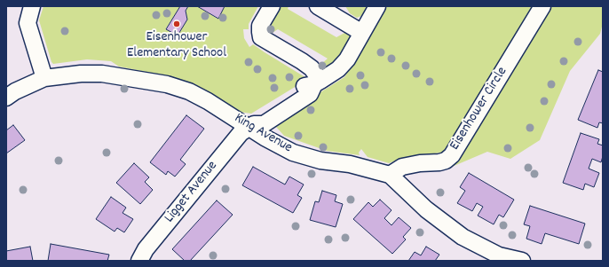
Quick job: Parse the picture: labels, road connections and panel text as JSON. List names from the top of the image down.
{
  "streets": {
    "street": ["Eisenhower Circle", "King Avenue", "Ligget Avenue"]
  },
  "crossings": [
    ["Eisenhower Circle", "King Avenue"],
    ["King Avenue", "Ligget Avenue"]
  ],
  "places": ["Eisenhower Elementary School"]
}
